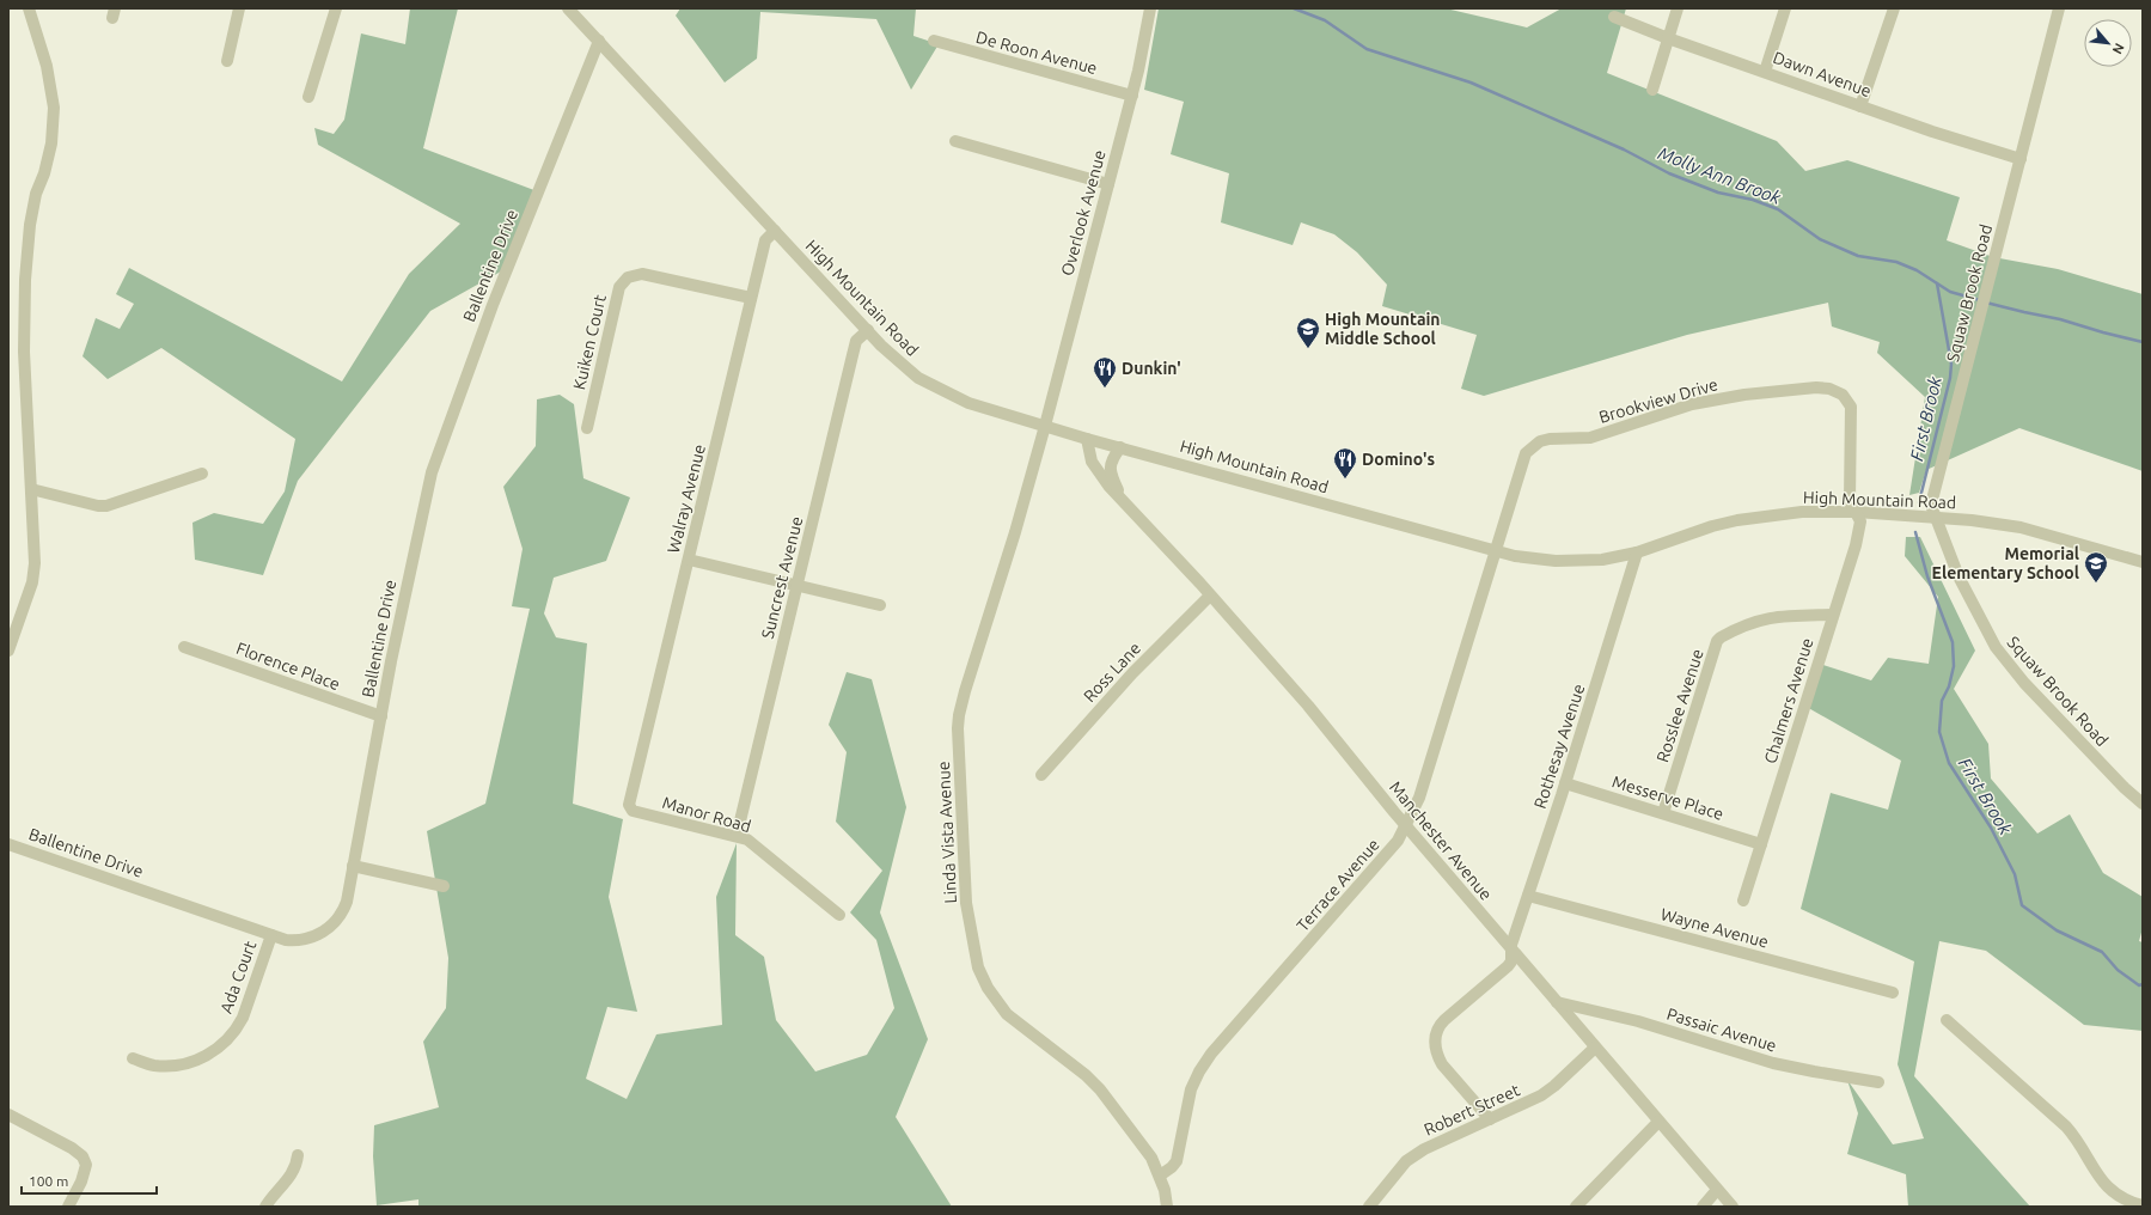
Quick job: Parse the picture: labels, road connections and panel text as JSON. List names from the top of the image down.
{
  "streets": {
    "street": [
      "De Roon Avenue",
      "Dawn Avenue",
      "Overlook Avenue",
      "Ballentine Drive",
      "Squaw Brook Road",
      "High Mountain Road",
      "Kuiken Court",
      "Brookview Drive",
      "Walray Avenue",
      "Suncrest Avenue",
      "Florence Place",
      "Ross Lane",
      "Chalmers Avenue",
      "Rosslee Avenue",
      "Rothesay Avenue",
      "Messerve Place",
      "Manor Road",
      "Linda Vista Avenue",
      "Manchester Avenue",
      "Terrace Avenue",
      "Wayne Avenue",
      "Ada Court",
      "Passaic Avenue",
      "Robert Street"
    ]
  },
  "crossings": [
    ["De Roon Avenue", "Overlook Avenue"],
    ["Dawn Avenue", "Squaw Brook Road"],
    ["Overlook Avenue", "High Mountain Road"],
    ["Overlook Avenue", "Linda Vista Avenue"],
    ["Ballentine Drive", "High Mountain Road"],
    ["Ballentine Drive", "Florence Place"],
    ["Ballentine Drive", "Ada Court"],
    ["Squaw Brook Road", "High Mountain Road"],
    ["High Mountain Road", "Brookview Drive"],
    ["High Mountain Road", "Walray Avenue"],
    ["High Mountain Road", "Suncrest Avenue"],
    ["High Mountain Road", "Chalmers Avenue"],
    ["High Mountain Road", "Rothesay Avenue"],
    ["High Mountain Road", "Linda Vista Avenue"],
    ["High Mountain Road", "Manchester Avenue"],
    ["High Mountain Road", "Terrace Avenue"],
    ["Kuiken Court", "Walray Avenue"],
    ["Brookview Drive", "Chalmers Avenue"],
    ["Brookview Drive", "Terrace Avenue"],
    ["Walray Avenue", "Manor Road"],
    ["Suncrest Avenue", "Manor Road"],
    ["Ross Lane", "Manchester Avenue"],
    ["Chalmers Avenue", "Rosslee Avenue"],
    ["Chalmers Avenue", "Messerve Place"],
    ["Rosslee Avenue", "Messerve Place"],
    ["Rothesay Avenue", "Messerve Place"],
    ["Rothesay Avenue", "Manchester Avenue"],
    ["Rothesay Avenue", "Wayne Avenue"],
    ["Rothesay Avenue", "Robert Street"],
    ["Linda Vista Avenue", "Terrace Avenue"],
    ["Manchester Avenue", "Terrace Avenue"],
    ["Manchester Avenue", "Passaic Avenue"],
    ["Manchester Avenue", "Robert Street"]
  ],
  "water": ["Molly Ann Brook", "First Brook"],
  "places": {
    "school or university": ["High Mountain Middle School", "Memorial Elementary School"],
    "restaurant": ["Dunkin'", "Domino's"]
  },
  "scale_bar": "100 m",
  "north": "bottom right"
}
